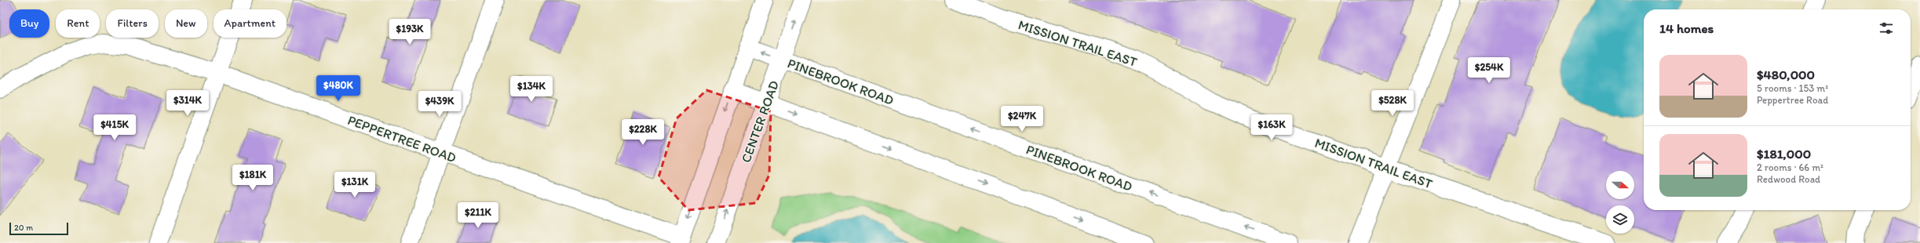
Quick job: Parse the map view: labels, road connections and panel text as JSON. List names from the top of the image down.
{
  "streets": {
    "street": [
      "MISSION TRAIL EAST",
      "PINEBROOK ROAD",
      "CENTER ROAD",
      "PEPPERTREE ROAD"
    ]
  },
  "crossings": [
    ["PINEBROOK ROAD", "CENTER ROAD"]
  ],
  "scale_bar": "20 m",
  "north": "right",
  "page": {
    "chip": [
      "Buy",
      "Rent",
      "Filters",
      "New",
      "Apartment"
    ],
    "heading": "14 homes",
    "price": [
      "$193K",
      "$254K",
      "$480K",
      "$134K",
      "$314K",
      "$528K",
      "$439K",
      "$247K",
      "$415K",
      "$163K",
      "$228K",
      "$181K",
      "$131K",
      "$211K"
    ],
    "list": [
      {
        "name": "$480,000",
        "note": "5 rooms · 153 m² · Peppertree Road"
      },
      {
        "name": "$181,000",
        "note": "2 rooms · 66 m² · Redwood Road"
      }
    ],
    "scale": "20 m"
  }
}
